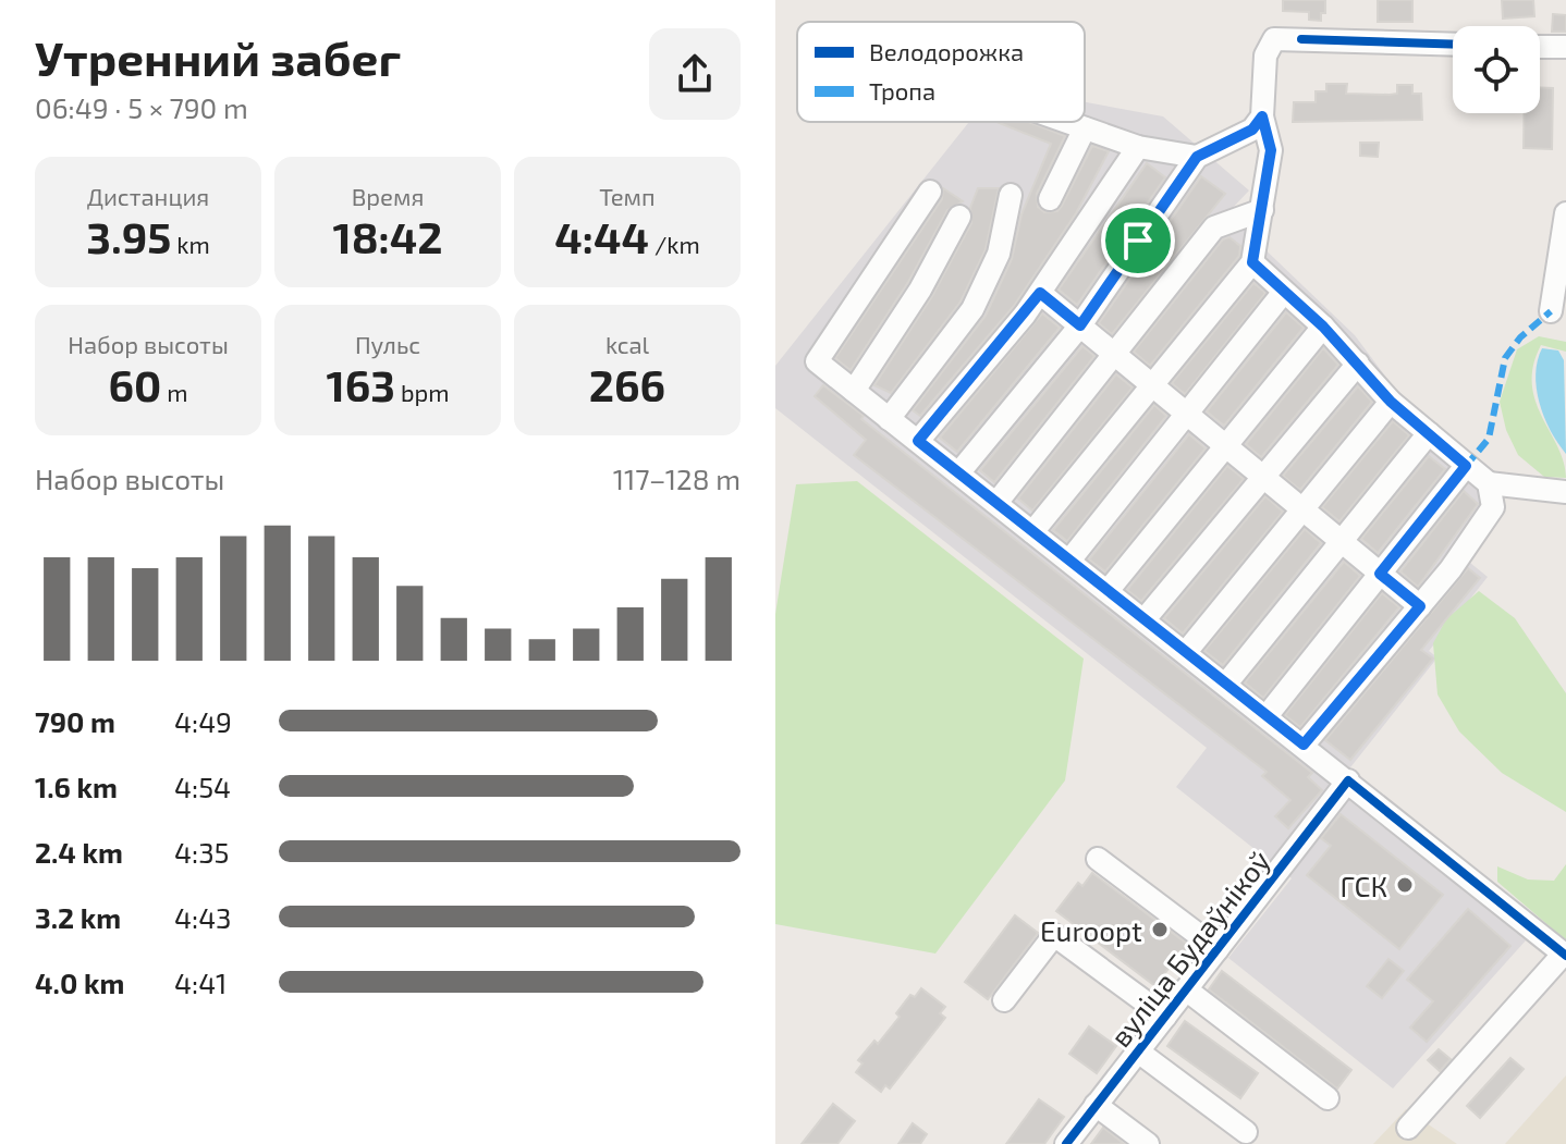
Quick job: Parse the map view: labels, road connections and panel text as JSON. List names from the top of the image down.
{
  "streets": {
    "street": ["вуліца Будаўнікоў"]
  },
  "places": ["ГСК", "Euroopt"],
  "legend": ["Велодорожка", "Тропа"],
  "page": {
    "heading": ["Утренний забег", "06:49 · 5 × 790 m"],
    "stats": [
      ["Дистанция", "3.95 km"],
      ["Время", "18:42"],
      ["Темп", "4:44 /km"],
      ["Набор высоты", "60 m"],
      ["Пульс", "163 bpm"],
      ["kcal", "266"]
    ],
    "chart": ["Набор высоты", "117–128 m"],
    "list": [
      {
        "name": "790 m",
        "note": "4:49"
      },
      {
        "name": "1.6 km",
        "note": "4:54"
      },
      {
        "name": "2.4 km",
        "note": "4:35"
      },
      {
        "name": "3.2 km",
        "note": "4:43"
      },
      {
        "name": "4.0 km",
        "note": "4:41"
      }
    ]
  }
}
